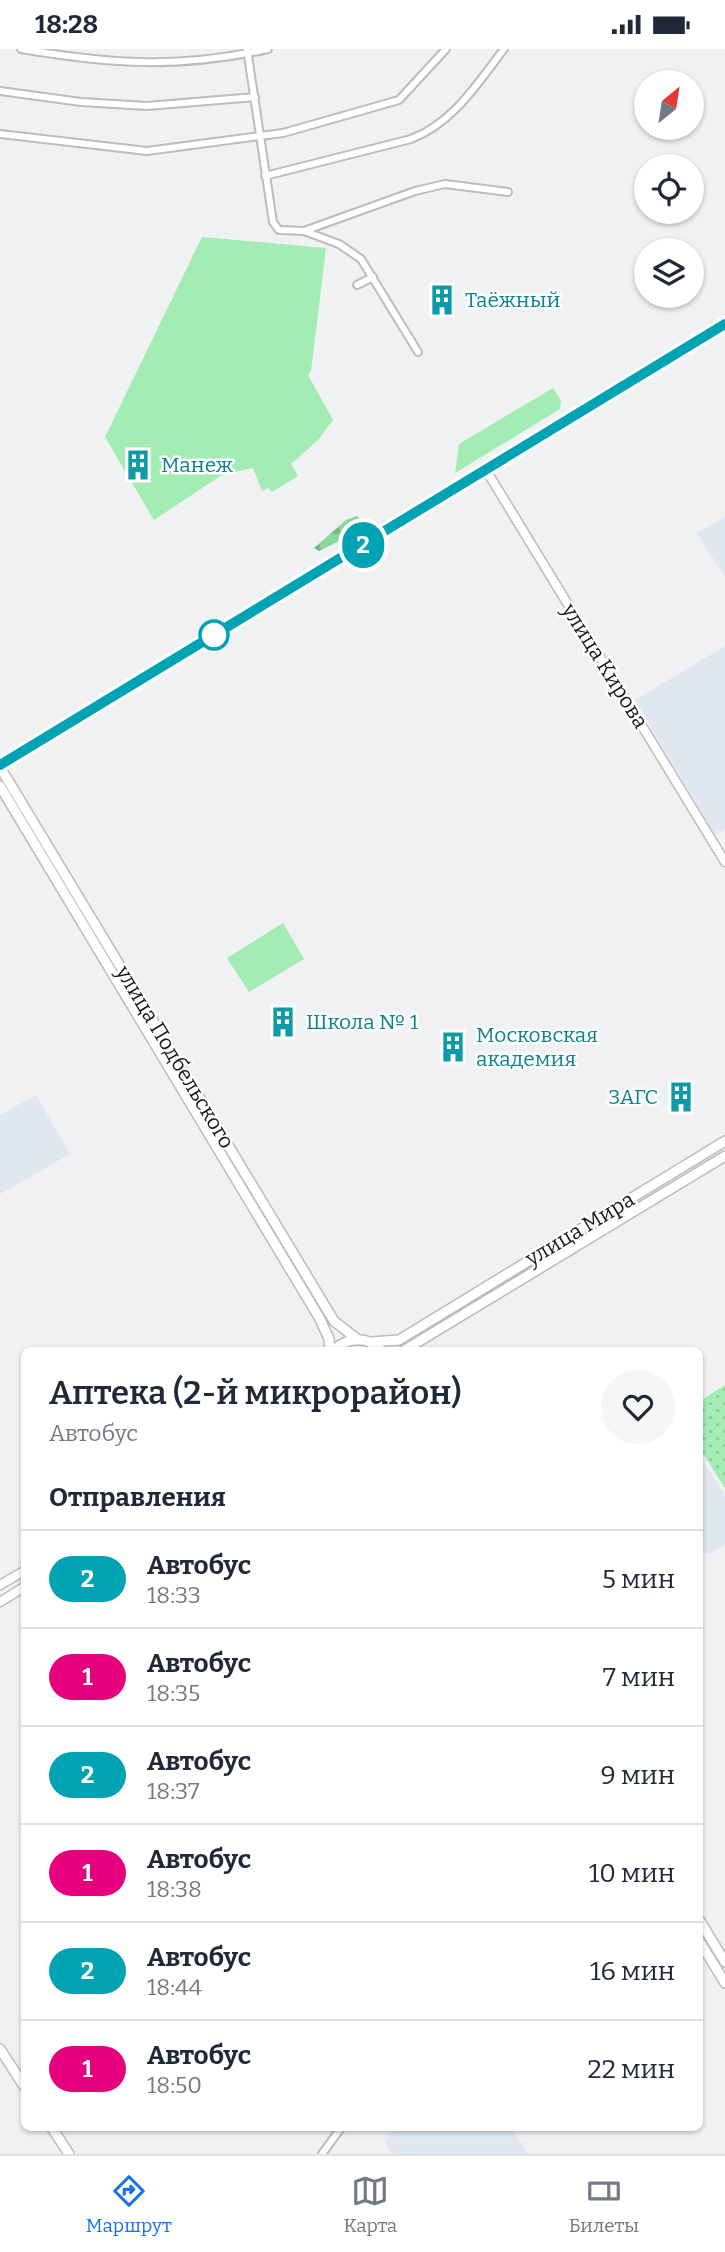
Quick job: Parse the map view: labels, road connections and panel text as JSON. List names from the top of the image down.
{
  "streets": {
    "main road": ["улица Подбельского", "улица Мира"],
    "street": ["улица Кирова"]
  },
  "places": {
    "building": [
      "Таёжный",
      "Манеж",
      "Школа № 1",
      "Московская академия",
      "ЗАГС"
    ]
  },
  "lines": ["bus line 2"],
  "north": "top right",
  "page": {
    "status": "18:28",
    "on_map": "2",
    "heading": [
      ["Аптека (2-й микрорайон)", "Автобус"],
      "Отправления"
    ],
    "list": [
      {
        "mark": "2",
        "name": "Автобус",
        "note": "18:33",
        "value": "5 мин"
      },
      {
        "mark": "1",
        "name": "Автобус",
        "note": "18:35",
        "value": "7 мин"
      },
      {
        "mark": "2",
        "name": "Автобус",
        "note": "18:37",
        "value": "9 мин"
      },
      {
        "mark": "1",
        "name": "Автобус",
        "note": "18:38",
        "value": "10 мин"
      },
      {
        "mark": "2",
        "name": "Автобус",
        "note": "18:44",
        "value": "16 мин"
      },
      {
        "mark": "1",
        "name": "Автобус",
        "note": "18:50",
        "value": "22 мин"
      }
    ],
    "tabs": ["Маршрут", "Карта", "Билеты"]
  }
}
